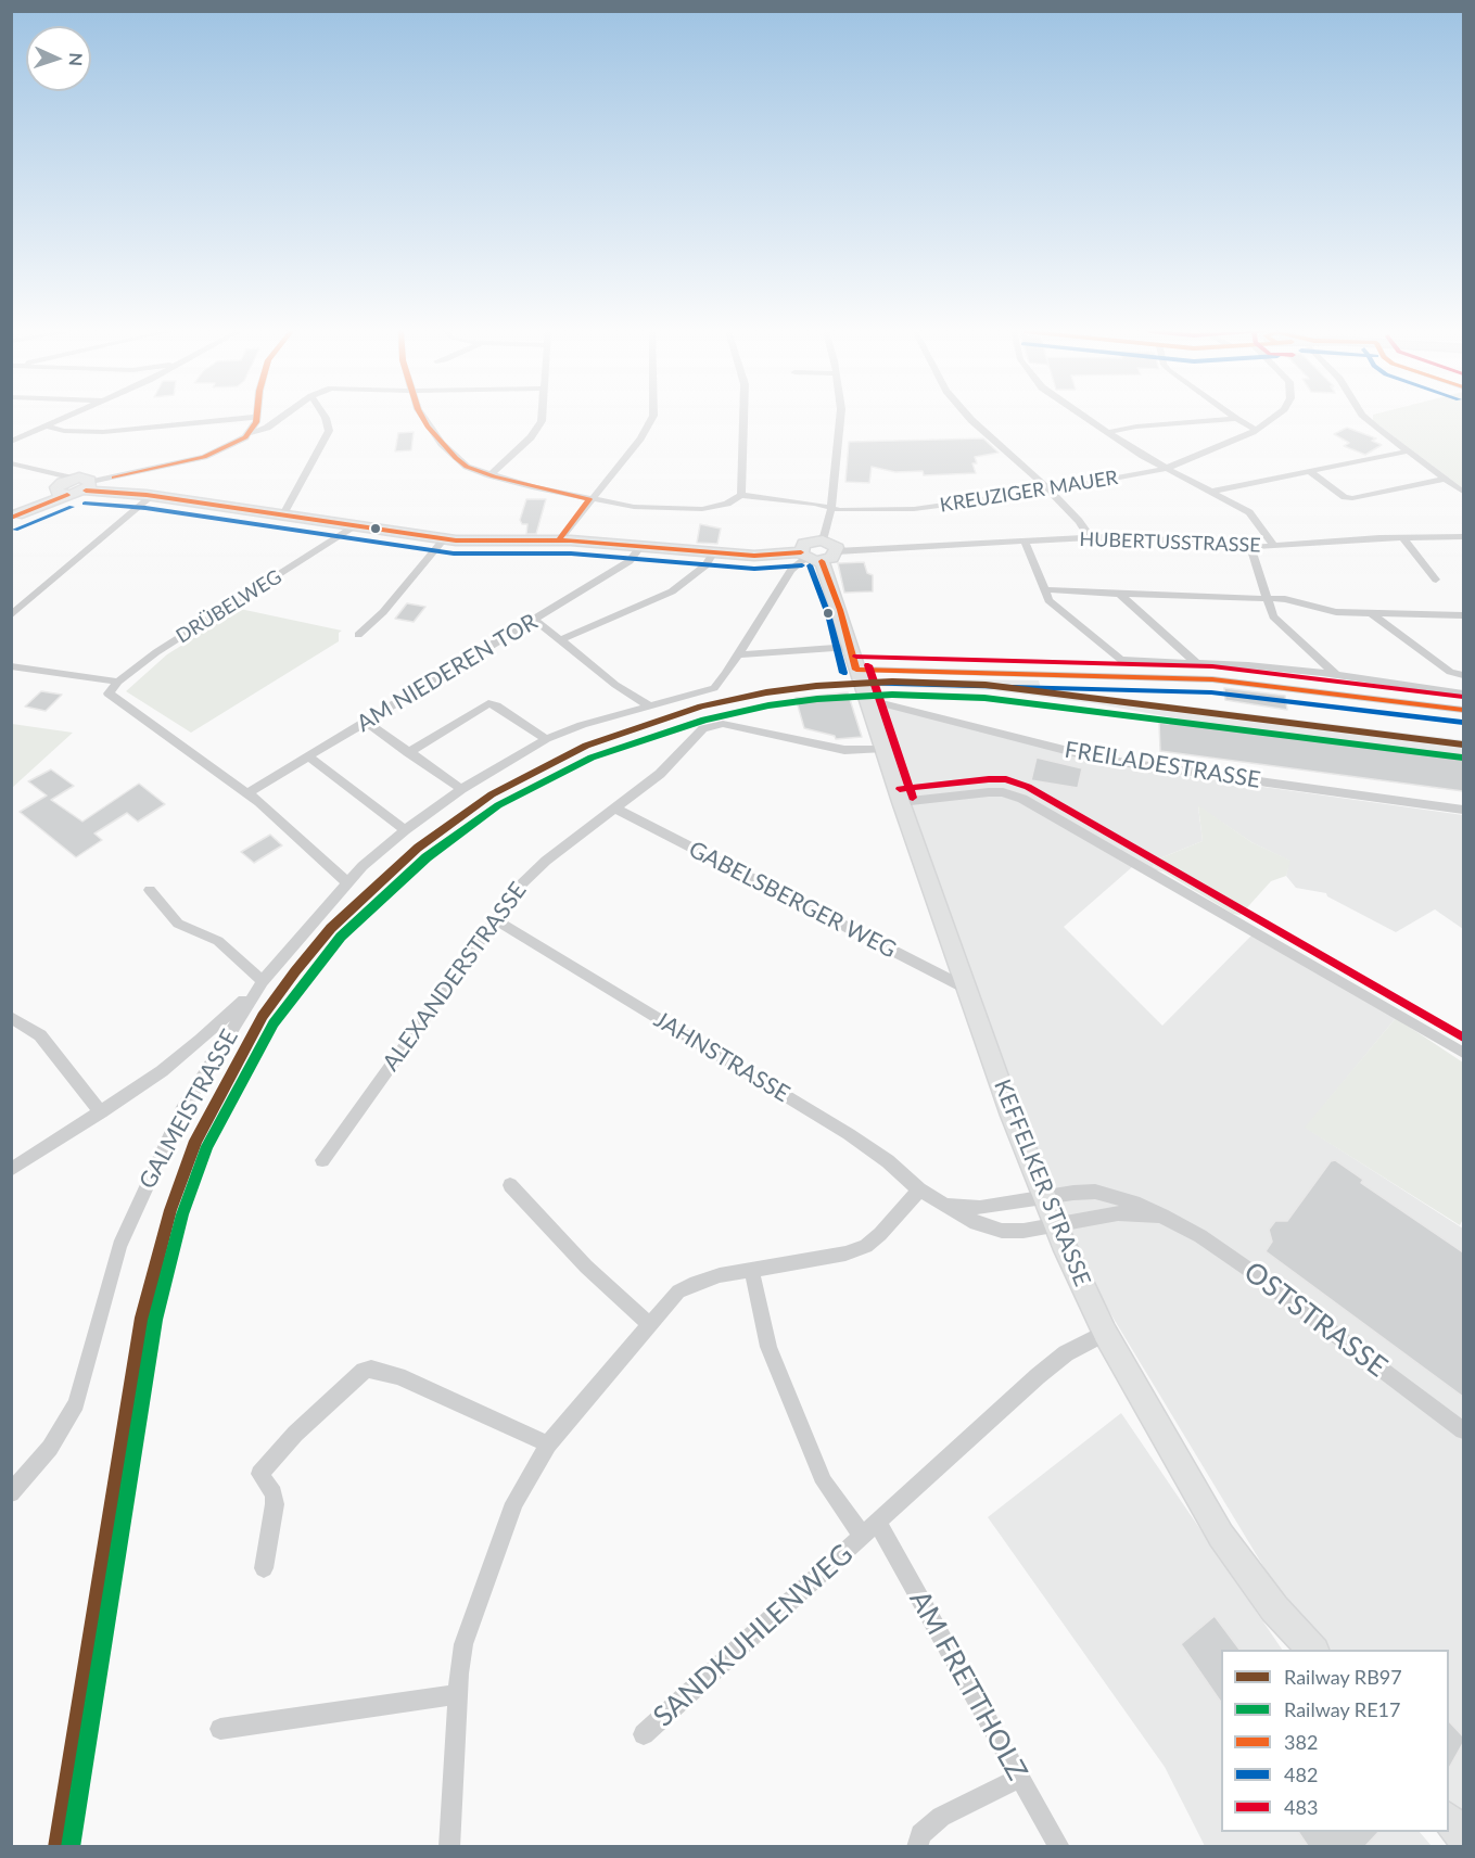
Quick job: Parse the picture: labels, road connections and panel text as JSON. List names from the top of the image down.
{
  "streets": {
    "street": [
      "KREUZIGER MAUER",
      "HUBERTUSSTRASSE",
      "DRÜBELWEG",
      "AM NIEDEREN TOR",
      "FREILADESTRASSE",
      "GABELSBERGER WEG",
      "ALEXANDERSTRASSE",
      "JAHNSTRASSE",
      "GALMEISTRASSE",
      "KEFFELKER STRASSE",
      "OSTSTRASSE",
      "SANDKUHLENWEG",
      "AM FRETTHOLZ"
    ]
  },
  "crossings": [
    ["DRÜBELWEG", "AM NIEDEREN TOR"],
    ["FREILADESTRASSE", "KEFFELKER STRASSE"],
    ["GABELSBERGER WEG", "ALEXANDERSTRASSE"],
    ["GABELSBERGER WEG", "KEFFELKER STRASSE"],
    ["ALEXANDERSTRASSE", "JAHNSTRASSE"],
    ["ALEXANDERSTRASSE", "KEFFELKER STRASSE"],
    ["JAHNSTRASSE", "KEFFELKER STRASSE"],
    ["JAHNSTRASSE", "OSTSTRASSE"],
    ["KEFFELKER STRASSE", "OSTSTRASSE"],
    ["KEFFELKER STRASSE", "SANDKUHLENWEG"],
    ["SANDKUHLENWEG", "AM FRETTHOLZ"]
  ],
  "lines": [
    "transit line 382",
    "transit line 482",
    "transit line 483",
    "rail line RB97",
    "rail line RE17"
  ],
  "legend": [
    "Railway RB97",
    "Railway RE17",
    "382",
    "482",
    "483"
  ],
  "north": "right"
}
